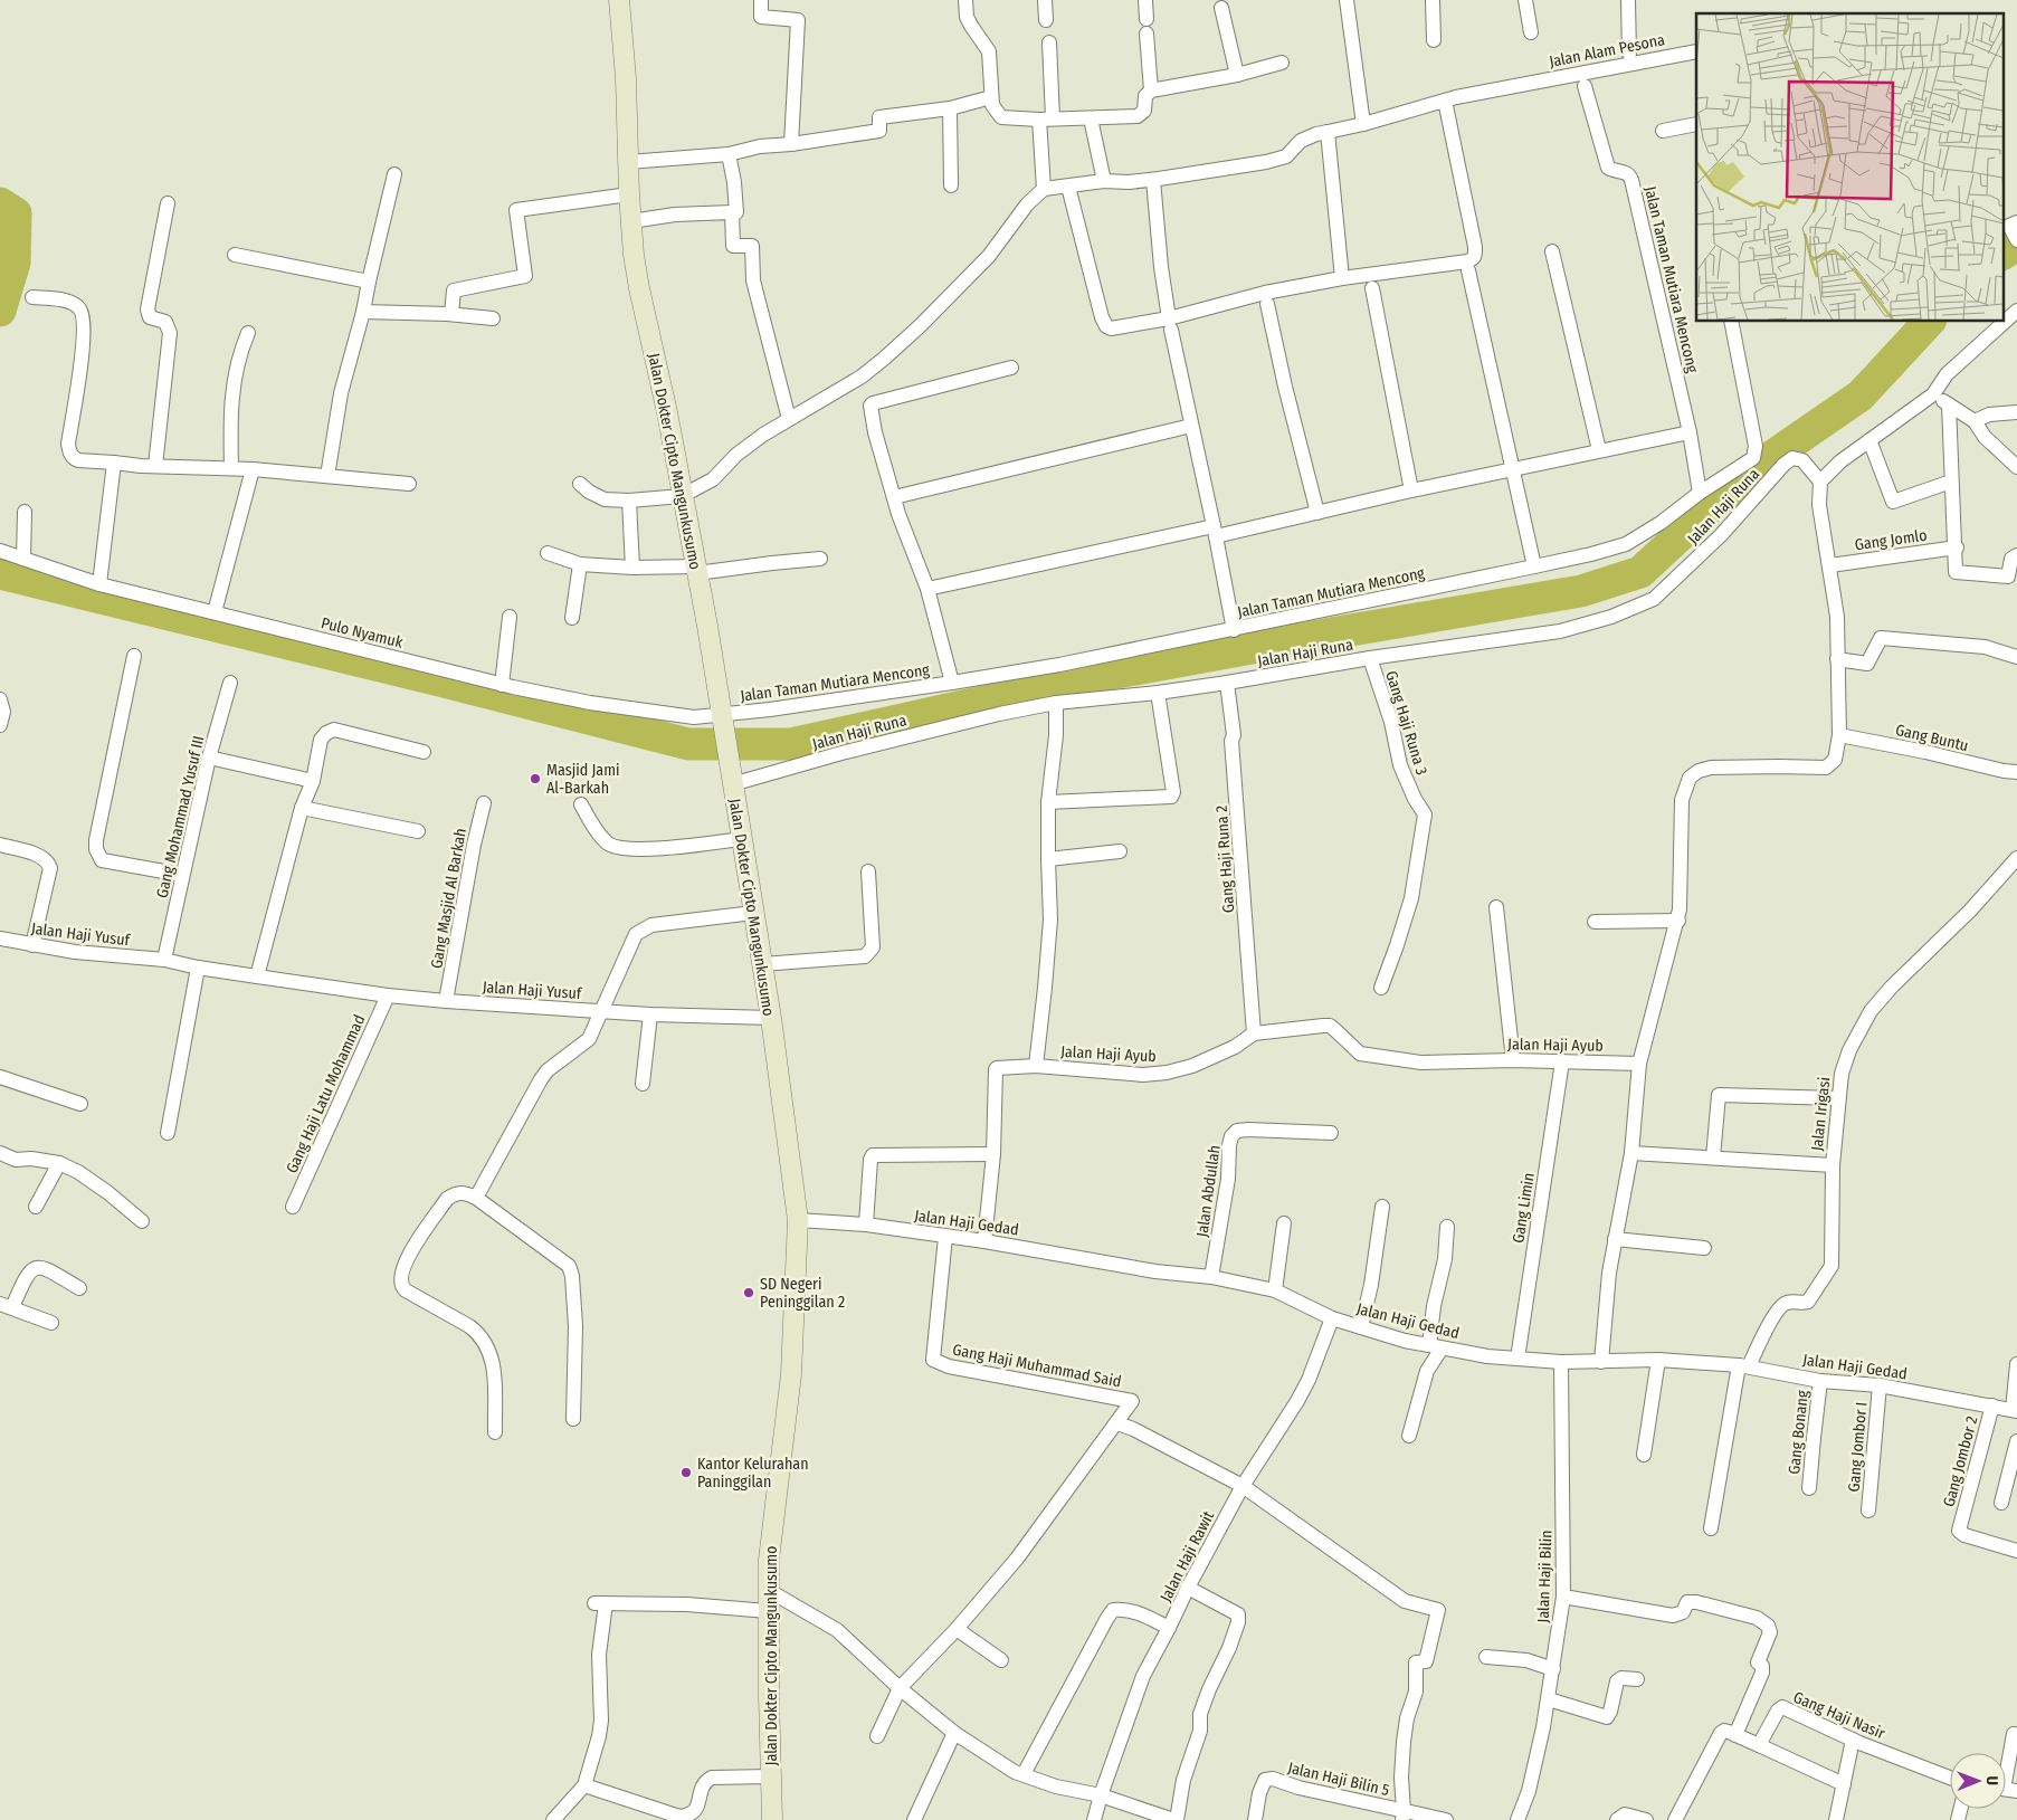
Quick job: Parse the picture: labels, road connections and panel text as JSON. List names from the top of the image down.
{
  "streets": {
    "main road": ["Jalan Dokter Cipto Mangunkusumo"],
    "street": [
      "Jalan Alam Pesona",
      "Jalan Taman Mutiara Mencong",
      "Jalan Haji Runa",
      "Gang Jomlo",
      "Pulo Nyamuk",
      "Gang Haji Runa 3",
      "Gang Buntu",
      "Gang Mohammad Yusuf III",
      "Gang Haji Runa 2",
      "Gang Masjid Al Barkah",
      "Jalan Haji Yusuf",
      "Jalan Haji Ayub",
      "Gang Haji Latu Mohammad",
      "Jalan Irigasi",
      "Jalan Abdullah",
      "Gang Limin",
      "Jalan Haji Gedad",
      "Gang Haji Muhammad Said",
      "Gang Bonang",
      "Gang Jombor I",
      "Gang Jombor 2",
      "Jalan Haji Rawit",
      "Jalan Haji Bilin",
      "Gang Haji Nasir",
      "Jalan Haji Bilin 5"
    ]
  },
  "crossings": [
    ["Jalan Alam Pesona", "Jalan Taman Mutiara Mencong"],
    ["Jalan Taman Mutiara Mencong", "Jalan Dokter Cipto Mangunkusumo"],
    ["Jalan Taman Mutiara Mencong", "Pulo Nyamuk"],
    ["Jalan Dokter Cipto Mangunkusumo", "Jalan Haji Runa"],
    ["Jalan Dokter Cipto Mangunkusumo", "Pulo Nyamuk"],
    ["Jalan Dokter Cipto Mangunkusumo", "Jalan Haji Yusuf"],
    ["Jalan Dokter Cipto Mangunkusumo", "Jalan Haji Gedad"],
    ["Jalan Haji Runa", "Gang Haji Runa 3"],
    ["Jalan Haji Runa", "Gang Haji Runa 2"],
    ["Gang Mohammad Yusuf III", "Jalan Haji Yusuf"],
    ["Gang Haji Runa 2", "Jalan Haji Ayub"],
    ["Gang Masjid Al Barkah", "Jalan Haji Yusuf"],
    ["Jalan Haji Yusuf", "Gang Haji Latu Mohammad"],
    ["Jalan Haji Ayub", "Gang Limin"],
    ["Jalan Haji Ayub", "Jalan Haji Gedad"],
    ["Jalan Irigasi", "Jalan Haji Gedad"],
    ["Jalan Abdullah", "Jalan Haji Gedad"],
    ["Gang Limin", "Jalan Haji Gedad"],
    ["Jalan Haji Gedad", "Gang Haji Muhammad Said"],
    ["Jalan Haji Gedad", "Gang Bonang"],
    ["Jalan Haji Gedad", "Gang Jombor I"],
    ["Jalan Haji Gedad", "Gang Jombor 2"],
    ["Jalan Haji Gedad", "Jalan Haji Rawit"],
    ["Jalan Haji Gedad", "Jalan Haji Bilin"]
  ],
  "places": ["Masjid Jami Al-Barkah", "SD Negeri Peninggilan 2", "Kantor Kelurahan Paninggilan"],
  "north": "right"
}
